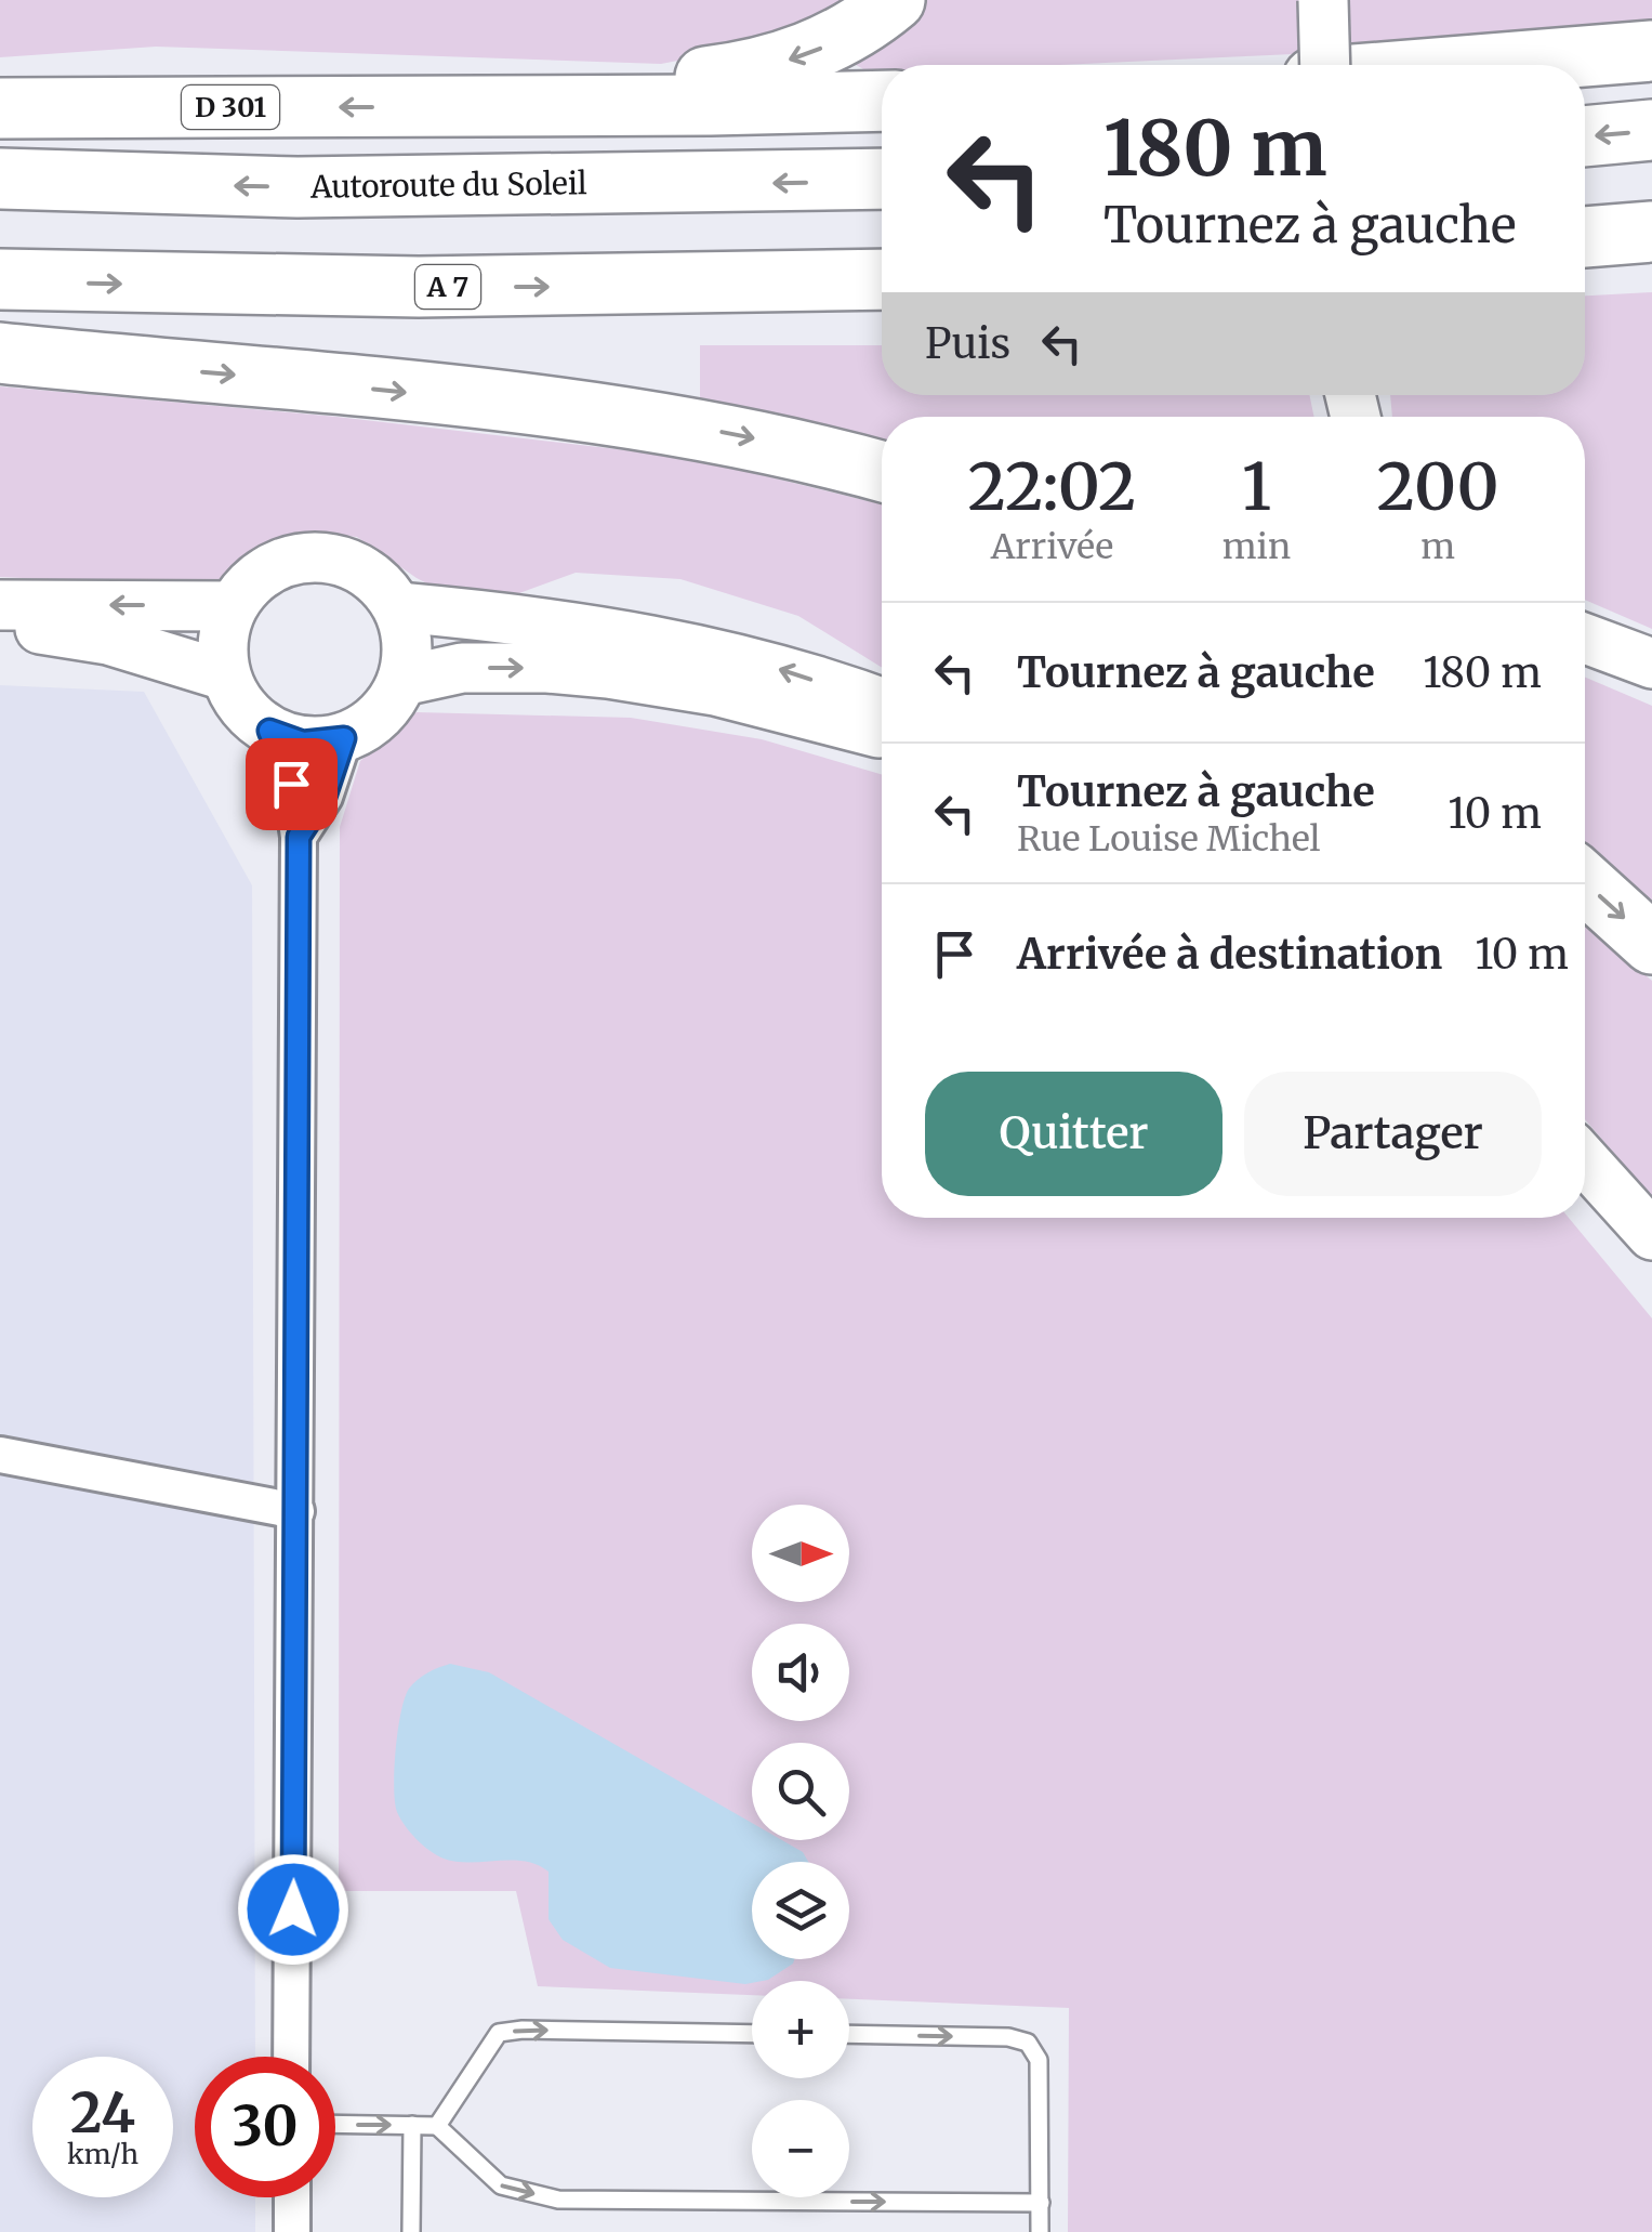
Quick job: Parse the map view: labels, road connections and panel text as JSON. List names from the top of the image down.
{
  "streets": {
    "highway": ["D 301", "Autoroute du Soleil", "A 7"]
  },
  "north": "right",
  "page": {
    "turn": ["180 m", "Tournez à gauche"],
    "then": "Puis",
    "eta": [
      "22:02",
      "Arrivée",
      "1",
      "min",
      "200",
      "m"
    ],
    "list": [
      {
        "name": "Tournez à gauche",
        "value": "180 m"
      },
      {
        "name": "Tournez à gauche",
        "note": "Rue Louise Michel",
        "value": "10 m"
      },
      {
        "name": "Arrivée à destination",
        "value": "10 m"
      }
    ],
    "buttons": ["Quitter", "Partager"],
    "map_buttons": ["+", "−"],
    "speed": "24 km/h",
    "limit": "30"
  }
}
